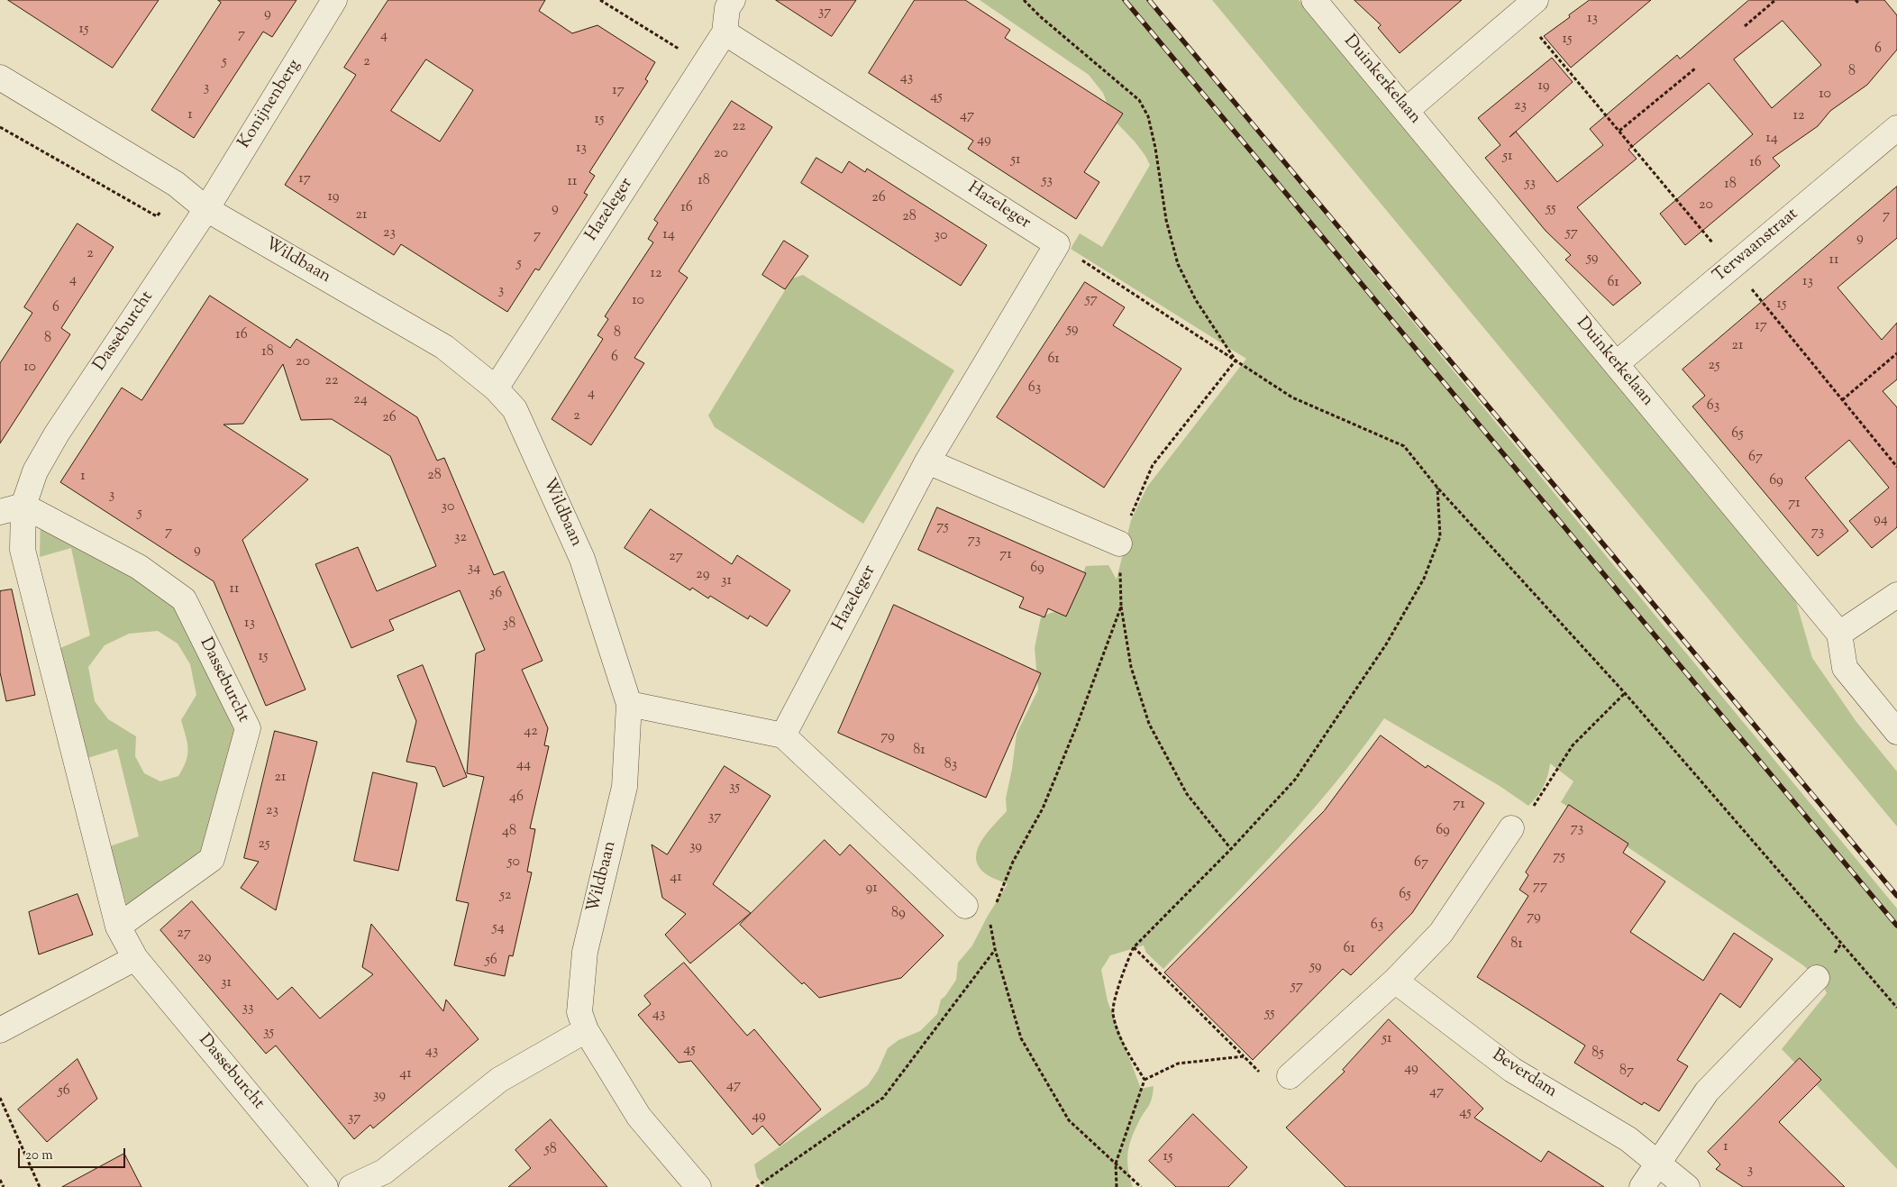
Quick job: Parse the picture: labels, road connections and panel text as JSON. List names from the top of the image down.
{
  "streets": {
    "street": [
      "Duinkerkelaan",
      "Konijnenberg",
      "Hazeleger",
      "Terwaanstraat",
      "Wildbaan",
      "Dasseburcht",
      "Beverdam"
    ]
  },
  "crossings": [
    ["Duinkerkelaan", "Terwaanstraat"],
    ["Konijnenberg", "Wildbaan"],
    ["Konijnenberg", "Dasseburcht"],
    ["Hazeleger", "Wildbaan"],
    ["Wildbaan", "Dasseburcht"]
  ],
  "house_numbers": [
    "37",
    "9",
    "13",
    "15",
    "7",
    "4",
    "15",
    "6",
    "5",
    "2",
    "8",
    "43",
    "19",
    "3",
    "17",
    "10",
    "45",
    "23",
    "1",
    "47",
    "12",
    "15",
    "22",
    "14",
    "49",
    "13",
    "20",
    "51",
    "51",
    "16",
    "17",
    "18",
    "53",
    "11",
    "53",
    "18",
    "19",
    "26",
    "20",
    "16",
    "9",
    "55",
    "21",
    "7",
    "28",
    "23",
    "57",
    "14",
    "7",
    "30",
    "9",
    "2",
    "59",
    "11",
    "5",
    "12",
    "4",
    "13",
    "61",
    "3",
    "57",
    "10",
    "15",
    "6",
    "17",
    "59",
    "8",
    "16",
    "8",
    "21",
    "18",
    "6",
    "61",
    "20",
    "25",
    "10",
    "22",
    "63",
    "4",
    "24",
    "63",
    "2",
    "26",
    "65",
    "67",
    "28",
    "1",
    "69",
    "3",
    "71",
    "30",
    "5",
    "94",
    "75",
    "7",
    "73",
    "32",
    "73",
    "9",
    "71",
    "27",
    "34",
    "69",
    "29",
    "31",
    "11",
    "36",
    "13",
    "38",
    "15",
    "42",
    "79",
    "81",
    "44",
    "83",
    "21",
    "35",
    "46",
    "71",
    "23",
    "37",
    "73",
    "69",
    "48",
    "25",
    "39",
    "75",
    "50",
    "67",
    "41",
    "77",
    "91",
    "65",
    "52",
    "89",
    "79",
    "63",
    "54",
    "27",
    "81",
    "61",
    "29",
    "56",
    "59",
    "31",
    "57",
    "33",
    "55",
    "43",
    "35",
    "51",
    "45",
    "43",
    "85",
    "49",
    "87",
    "41",
    "47",
    "56",
    "47",
    "39",
    "45",
    "49",
    "37",
    "1",
    "58",
    "15",
    "3"
  ],
  "scale_bar": "20 m"
}
